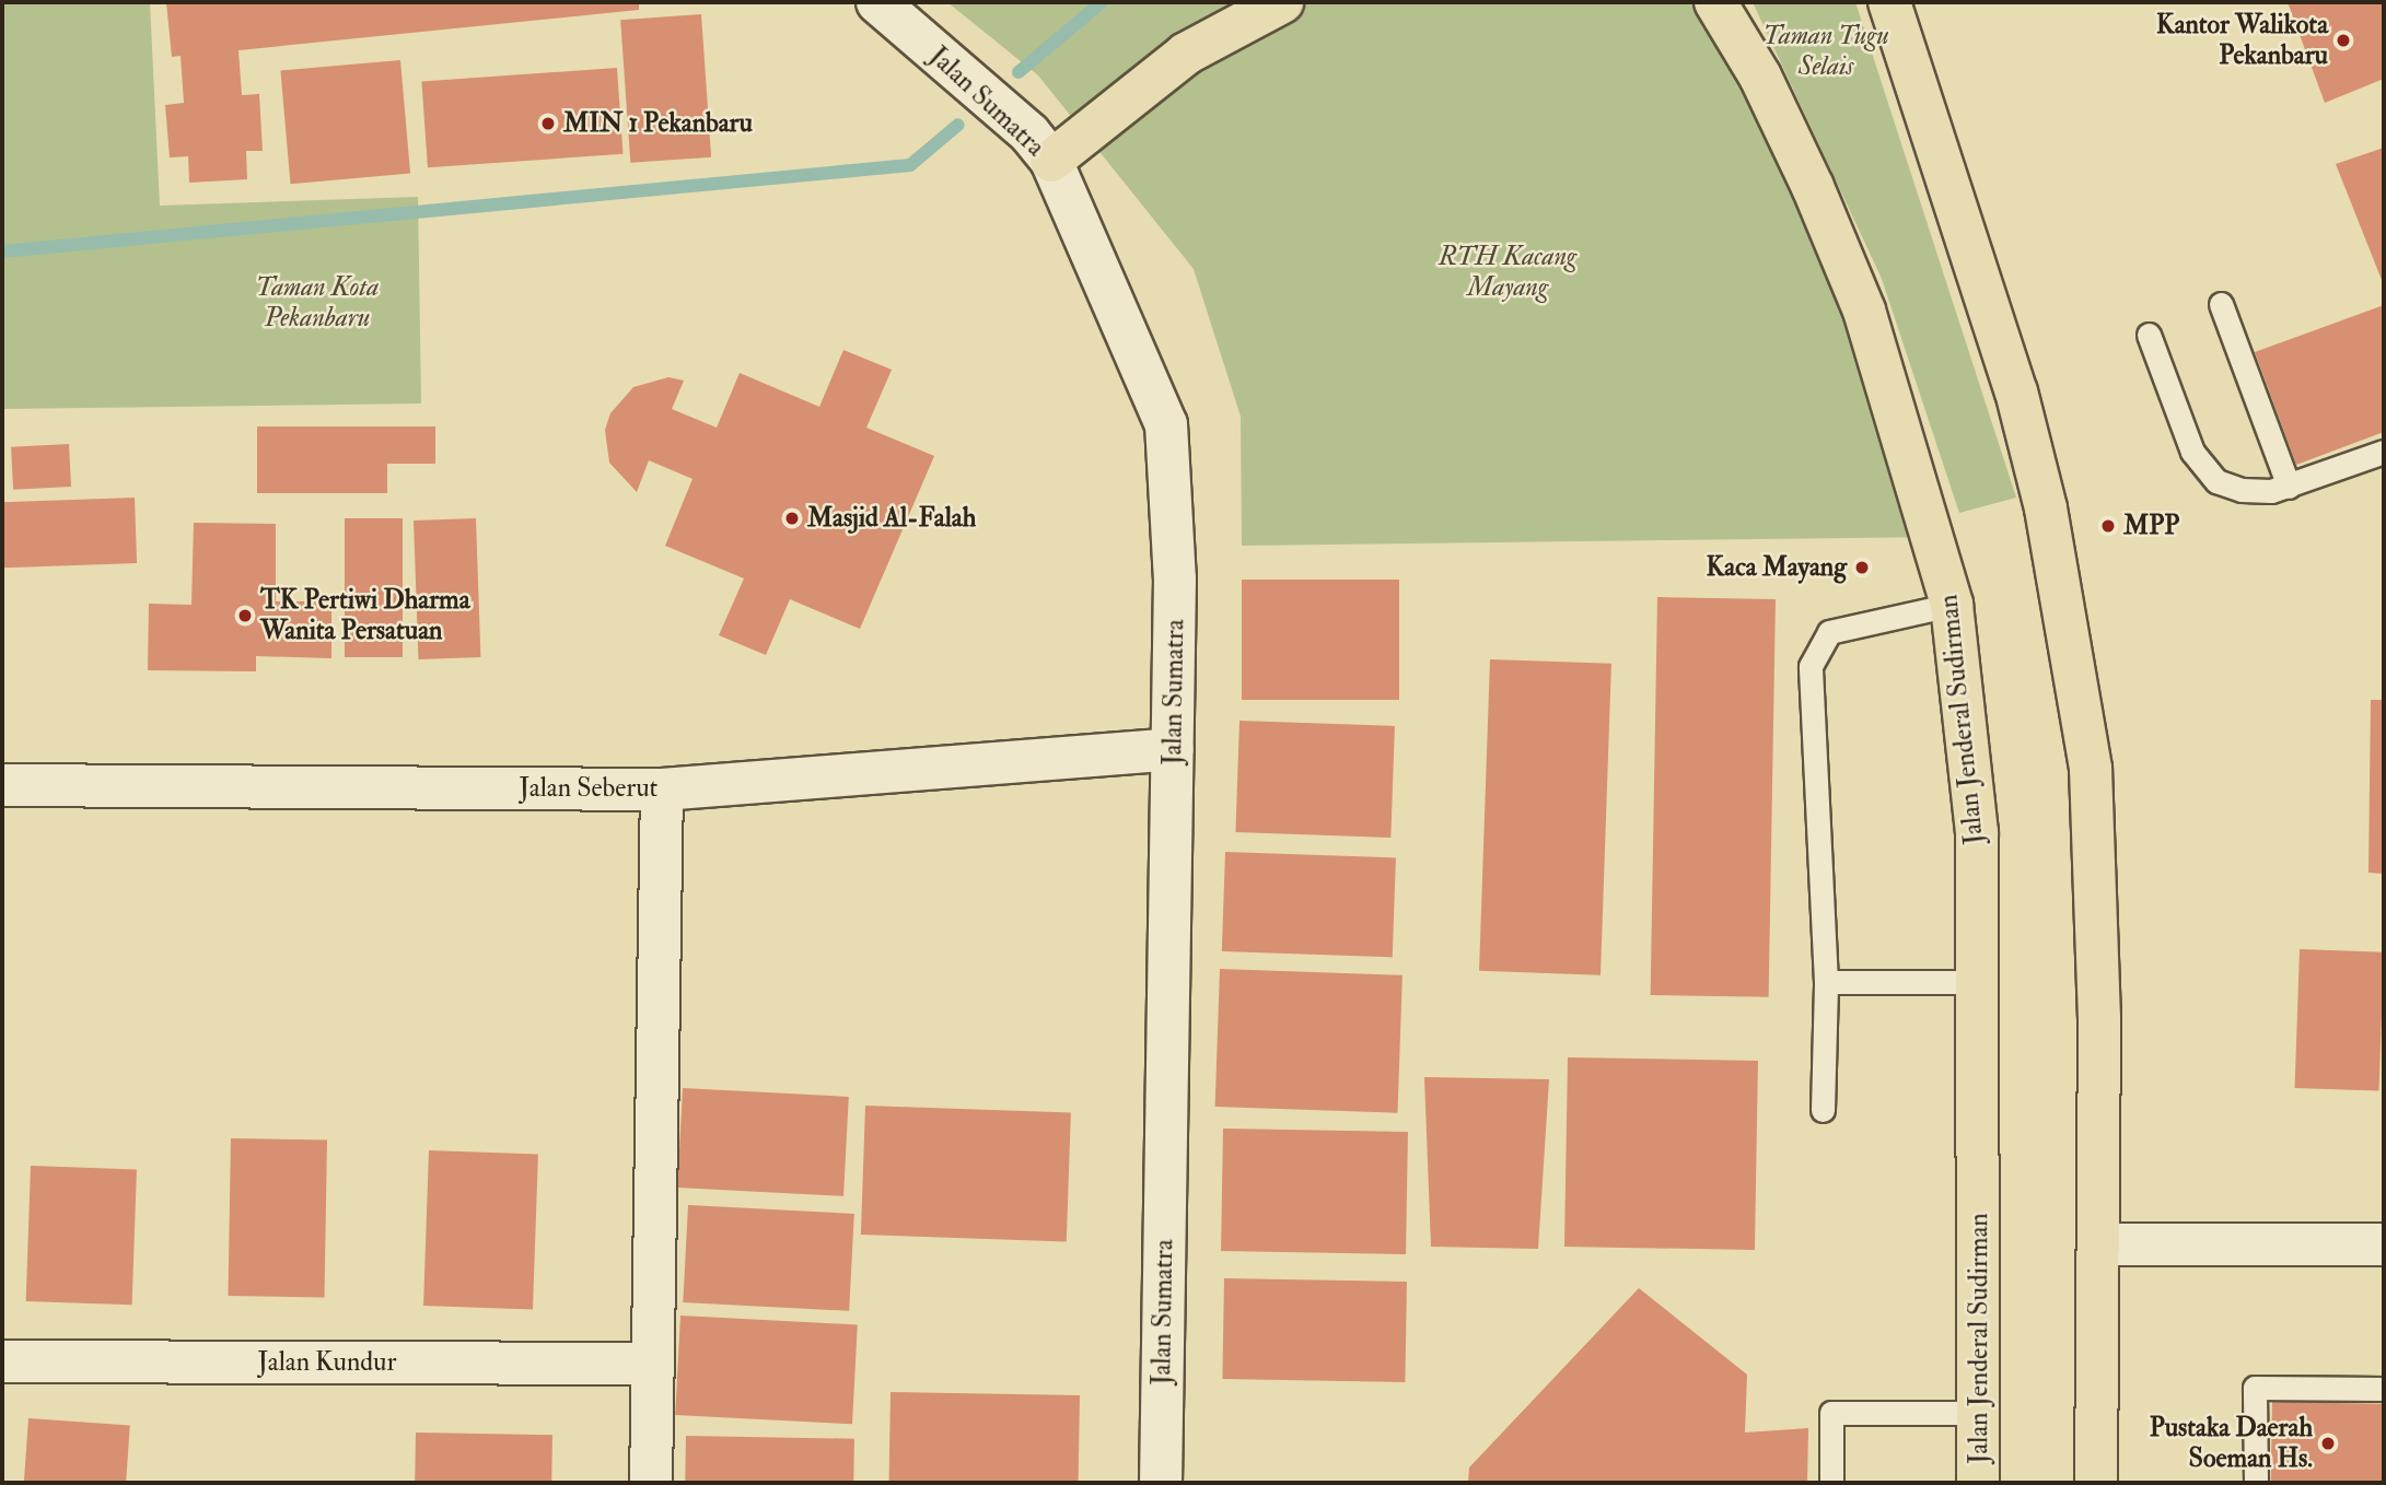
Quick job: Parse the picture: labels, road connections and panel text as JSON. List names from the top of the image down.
{
  "streets": {
    "main road": ["Jalan Jenderal Sudirman"],
    "street": ["Jalan Sumatra", "Jalan Seberut", "Jalan Kundur"]
  },
  "crossings": [
    ["Jalan Sumatra", "Jalan Seberut"]
  ],
  "parks": ["Taman Tugu Selais", "RTH Kacang Mayang", "Taman Kota Pekanbaru"],
  "places": [
    "Kantor Walikota Pekanbaru",
    "MIN 1 Pekanbaru",
    "Masjid Al-Falah",
    "MPP",
    "Kaca Mayang",
    "TK Pertiwi Dharma Wanita Persatuan",
    "Pustaka Daerah Soeman Hs."
  ]
}
